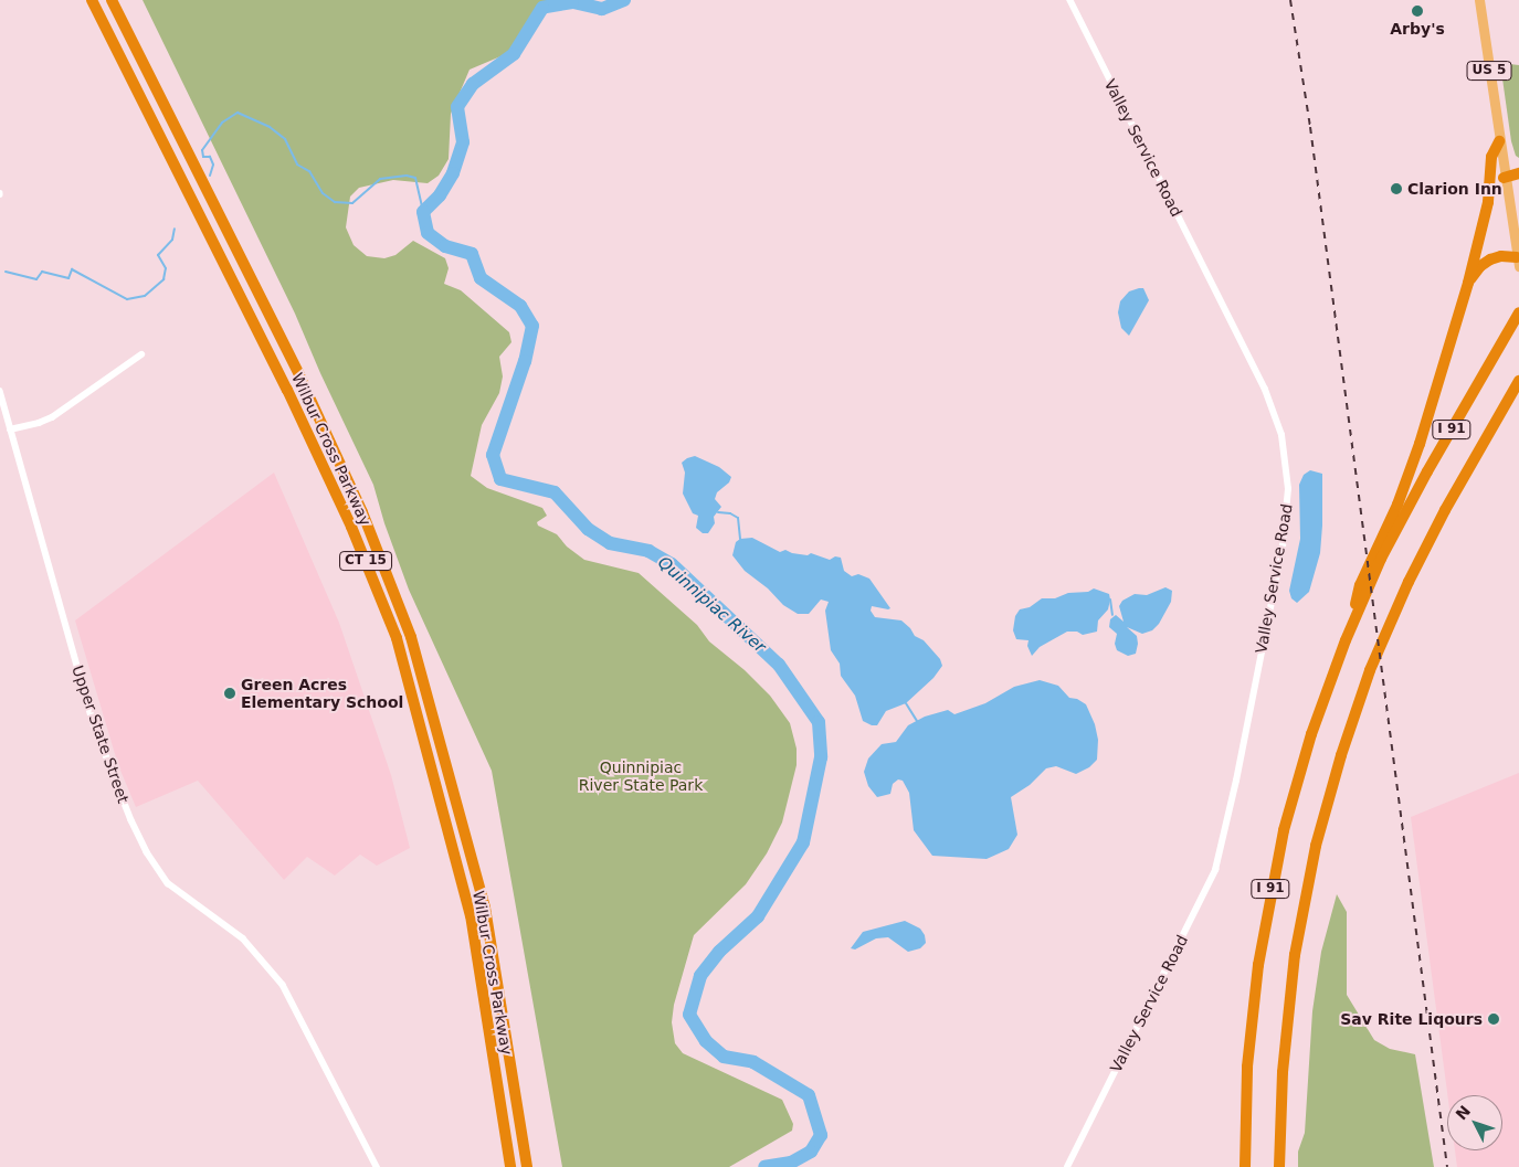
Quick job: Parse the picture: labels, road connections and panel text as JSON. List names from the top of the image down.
{
  "streets": {
    "highway": ["I 91", "Wilbur Cross Parkway", "CT 15"],
    "main road": ["US 5"],
    "street": ["Valley Service Road", "Upper State Street"]
  },
  "water": ["Quinnipiac River"],
  "parks": ["Quinnipiac River State Park"],
  "places": [
    "Arby's",
    "Clarion Inn",
    "Green Acres Elementary School",
    "Sav Rite Liqours"
  ],
  "north": "top left"
}
